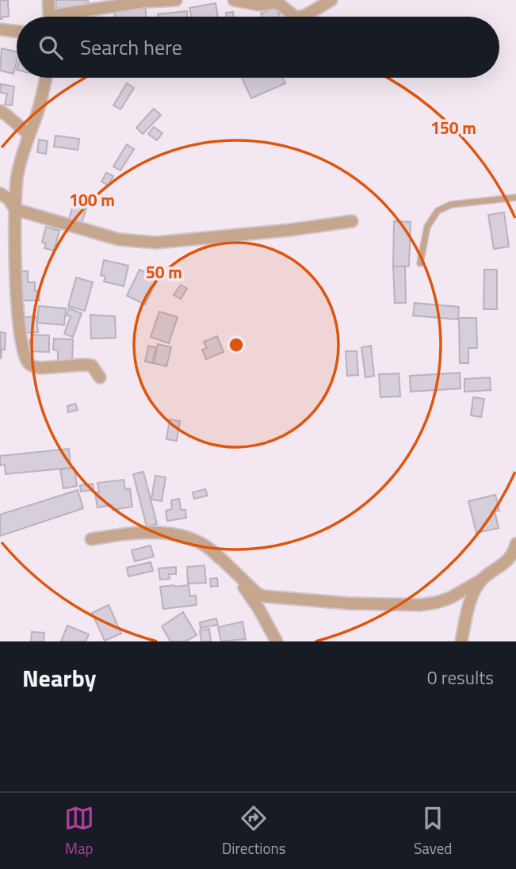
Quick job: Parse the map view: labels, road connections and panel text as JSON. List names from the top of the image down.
{
  "page": {
    "search": "Search here",
    "heading": ["Nearby", "0 results"],
    "nav": ["Map", "Directions", "Saved"]
  },
  "rings": ["150 m", "100 m", "50 m"]
}
